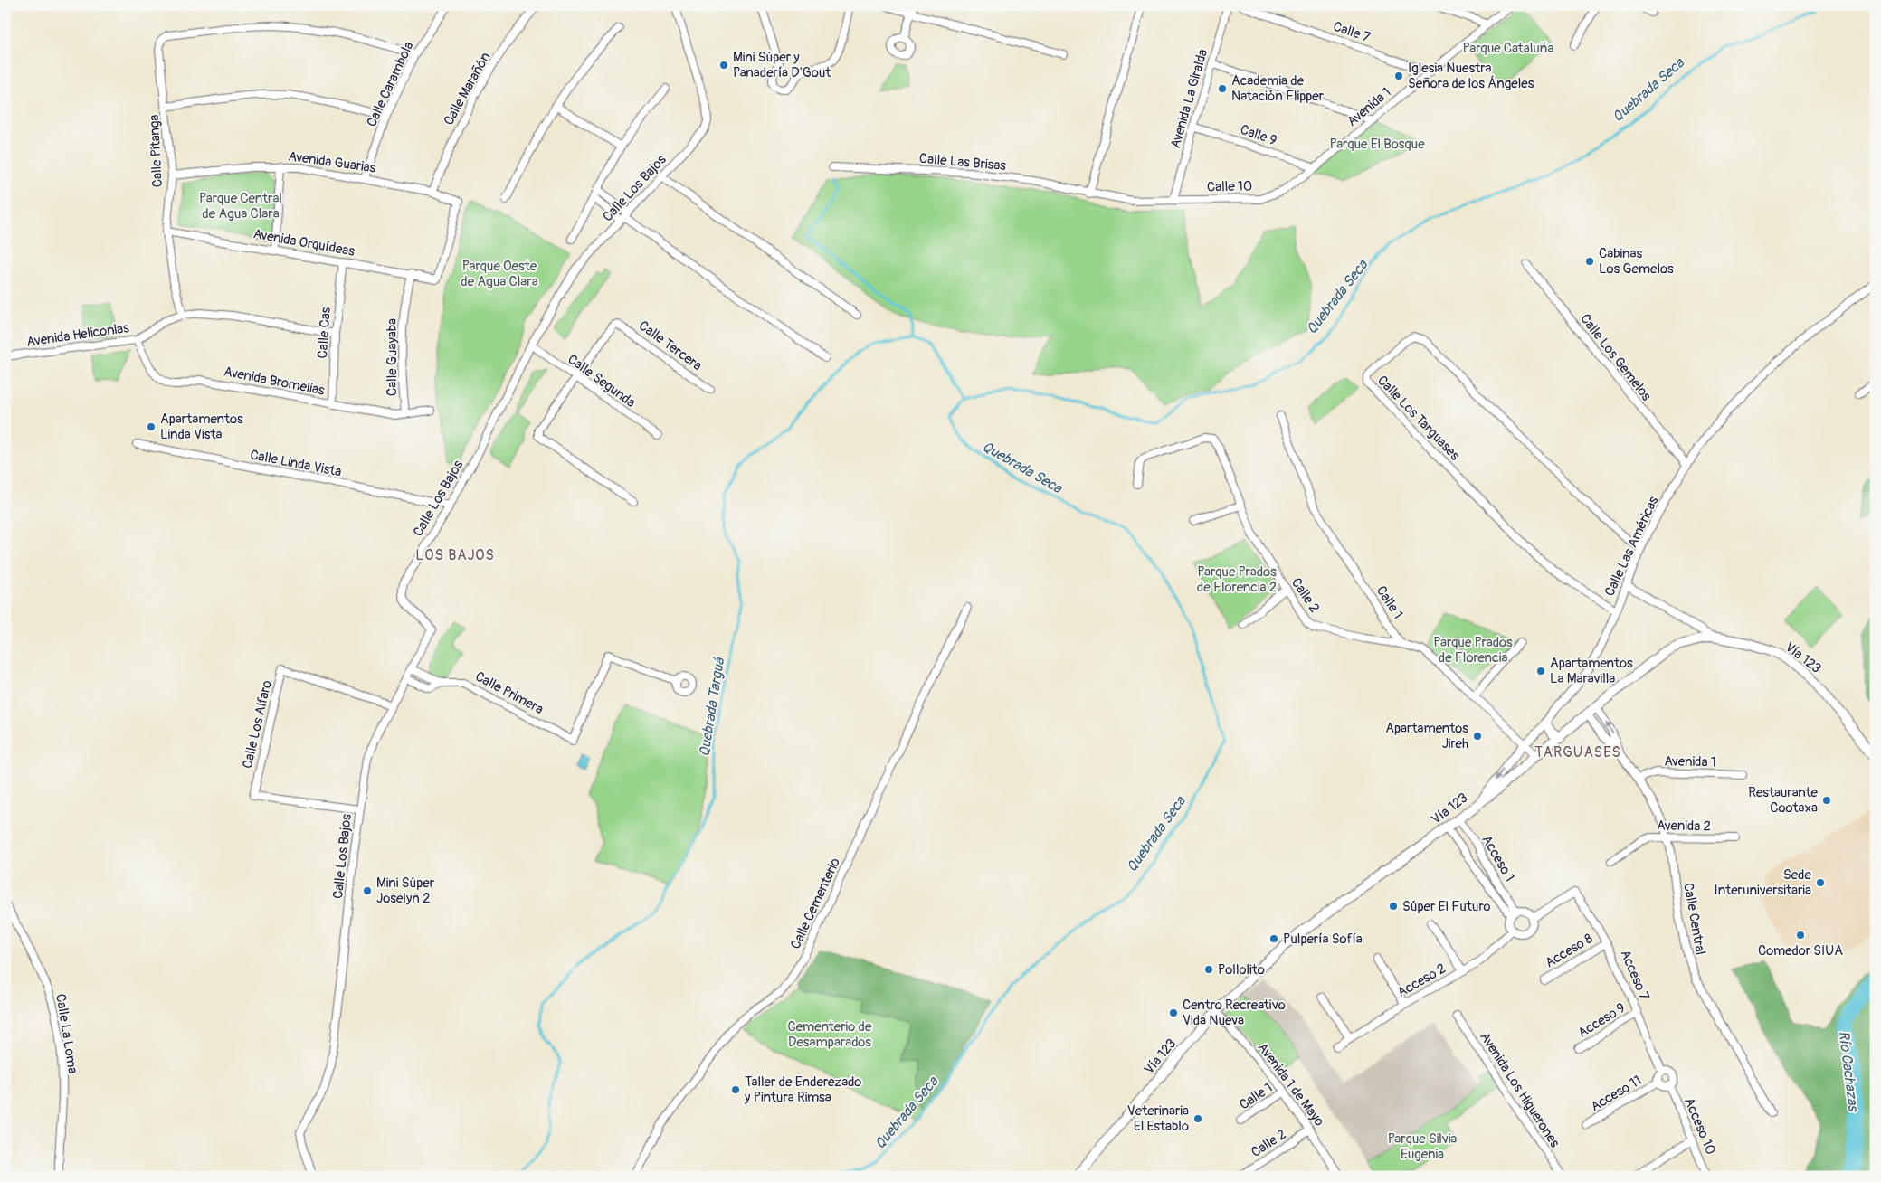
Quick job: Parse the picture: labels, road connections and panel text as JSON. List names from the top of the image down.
{
  "streets": {
    "main road": ["Vía 123"],
    "street": [
      "Calle 7",
      "Calle Carambola",
      "Calle Marañón",
      "Avenida La Giralda",
      "Avenida 1",
      "Calle 9",
      "Calle Pitanga",
      "Avenida Guarias",
      "Calle Las Brisas",
      "Calle 10",
      "Calle Los Bajos",
      "Avenida Orquídeas",
      "Calle Cas",
      "Avenida Heliconias",
      "Calle Tercera",
      "Calle Guayaba",
      "Calle Los Gemelos",
      "Avenida Bromelias",
      "Calle Segunda",
      "Calle Los Targuases",
      "Calle Linda Vista",
      "Calle Las Américas",
      "Calle 2",
      "Calle 1",
      "Calle Primera",
      "Calle Los Alfaro",
      "Avenida 2",
      "Acceso 1",
      "Calle Cementerio",
      "Calle Central",
      "Acceso 8",
      "Acceso 7",
      "Acceso 2",
      "Acceso 9",
      "Calle La Loma",
      "Avenida 1 de Mayo",
      "Avenida Los Higuerones",
      "Acceso 11",
      "Acceso 10"
    ]
  },
  "crossings": [
    ["Calle 7", "Avenida 1"],
    ["Calle Carambola", "Calle Pitanga"],
    ["Calle Carambola", "Avenida Guarias"],
    ["Calle Marañón", "Avenida Guarias"],
    ["Avenida La Giralda", "Calle 9"],
    ["Avenida La Giralda", "Calle Las Brisas"],
    ["Avenida La Giralda", "Calle 10"],
    ["Avenida 1", "Calle 9"],
    ["Avenida 1", "Calle 10"],
    ["Avenida 1", "Calle Central"],
    ["Calle Pitanga", "Avenida Guarias"],
    ["Calle Pitanga", "Avenida Orquídeas"],
    ["Calle Pitanga", "Avenida Heliconias"],
    ["Avenida Guarias", "Avenida Orquídeas"],
    ["Calle Las Brisas", "Calle 10"],
    ["Calle Los Bajos", "Calle Segunda"],
    ["Calle Los Bajos", "Calle Linda Vista"],
    ["Calle Los Bajos", "Calle Primera"],
    ["Calle Los Bajos", "Calle Los Alfaro"],
    ["Avenida Orquídeas", "Calle Cas"],
    ["Avenida Orquídeas", "Calle Guayaba"],
    ["Calle Cas", "Avenida Heliconias"],
    ["Calle Cas", "Avenida Bromelias"],
    ["Avenida Heliconias", "Avenida Bromelias"],
    ["Calle Tercera", "Calle Segunda"],
    ["Calle Guayaba", "Avenida Bromelias"],
    ["Calle Los Gemelos", "Calle Las Américas"],
    ["Calle Los Targuases", "Calle Las Américas"],
    ["Calle Las Américas", "Vía 123"],
    ["Calle 2", "Calle 1"],
    ["Calle 2", "Avenida 1 de Mayo"],
    ["Calle 1", "Avenida 1 de Mayo"],
    ["Vía 123", "Acceso 1"],
    ["Vía 123", "Calle Central"],
    ["Vía 123", "Avenida 1 de Mayo"],
    ["Avenida 2", "Calle Central"],
    ["Acceso 1", "Acceso 7"],
    ["Acceso 1", "Acceso 2"],
    ["Acceso 8", "Acceso 7"],
    ["Acceso 7", "Acceso 2"],
    ["Acceso 7", "Acceso 9"],
    ["Acceso 7", "Acceso 11"],
    ["Acceso 7", "Acceso 10"],
    ["Acceso 11", "Acceso 10"]
  ],
  "districts": ["LOS BAJOS", "TARGUASES"],
  "water": ["Quebrada Seca", "Quebrada Targuá", "Río Cachazas"],
  "parks": [
    "Parque Cataluña",
    "Parque El Bosque",
    "Parque Central de Agua Clara",
    "Parque Oeste de Agua Clara",
    "Parque Prados de Florencia 2",
    "Parque Prados de Florencia",
    "Cementerio de Desamparados",
    "Parque Silvia Eugenia"
  ],
  "places": [
    "Mini Súper y Panadería D'Gout",
    "Iglesia Nuestra Señora de los Ángeles",
    "Academia de Natación Flipper",
    "Cabinas Los Gemelos",
    "Apartamentos Linda Vista",
    "Apartamentos La Maravilla",
    "Apartamentos Jireh",
    "Restaurante Cootaxa",
    "Sede Interuniversitaria",
    "Mini Súper Joselyn 2",
    "Súper El Futuro",
    "Comedor SIUA",
    "Pulpería Sofía",
    "Pollolito",
    "Centro Recreativo Vida Nueva",
    "Taller de Enderezado y Pintura Rimsa",
    "Veterinaria El Establo"
  ]
}
